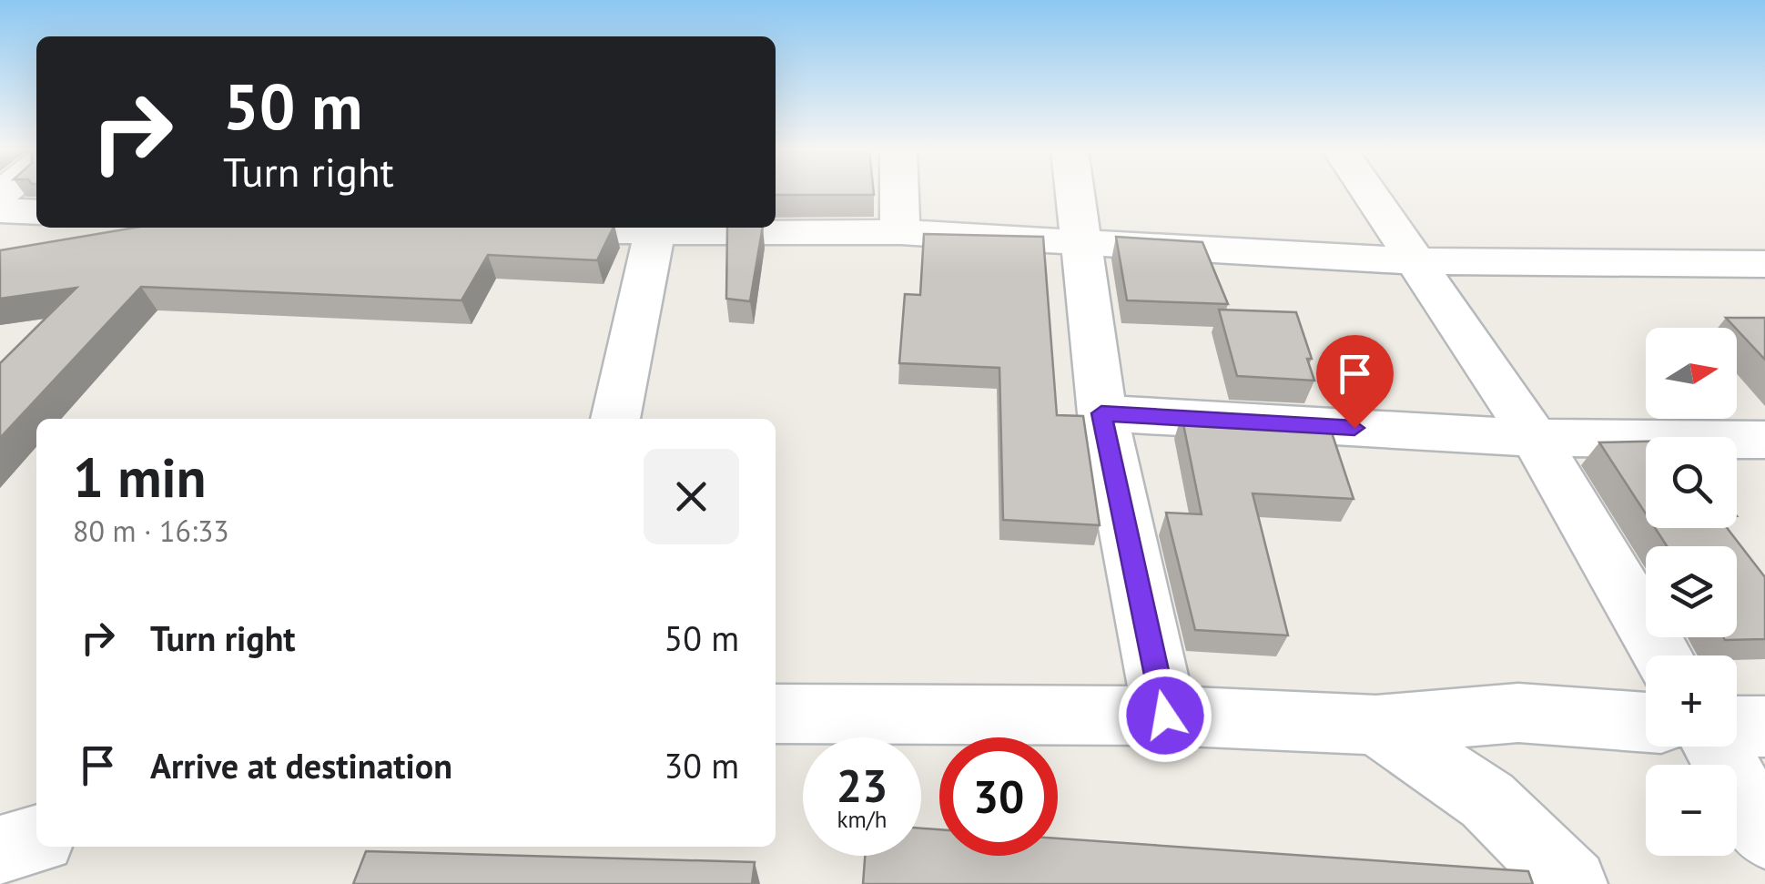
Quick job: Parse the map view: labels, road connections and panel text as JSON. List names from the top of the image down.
{
  "north": "right",
  "page": {
    "turn": ["50 m", "Turn right"],
    "map_buttons": ["+", "−"],
    "heading": ["1 min", "80 m · 16:33"],
    "list": [
      {
        "name": "Turn right",
        "value": "50 m"
      },
      {
        "name": "Arrive at destination",
        "value": "30 m"
      }
    ],
    "speed": "23 km/h",
    "limit": "30"
  }
}
